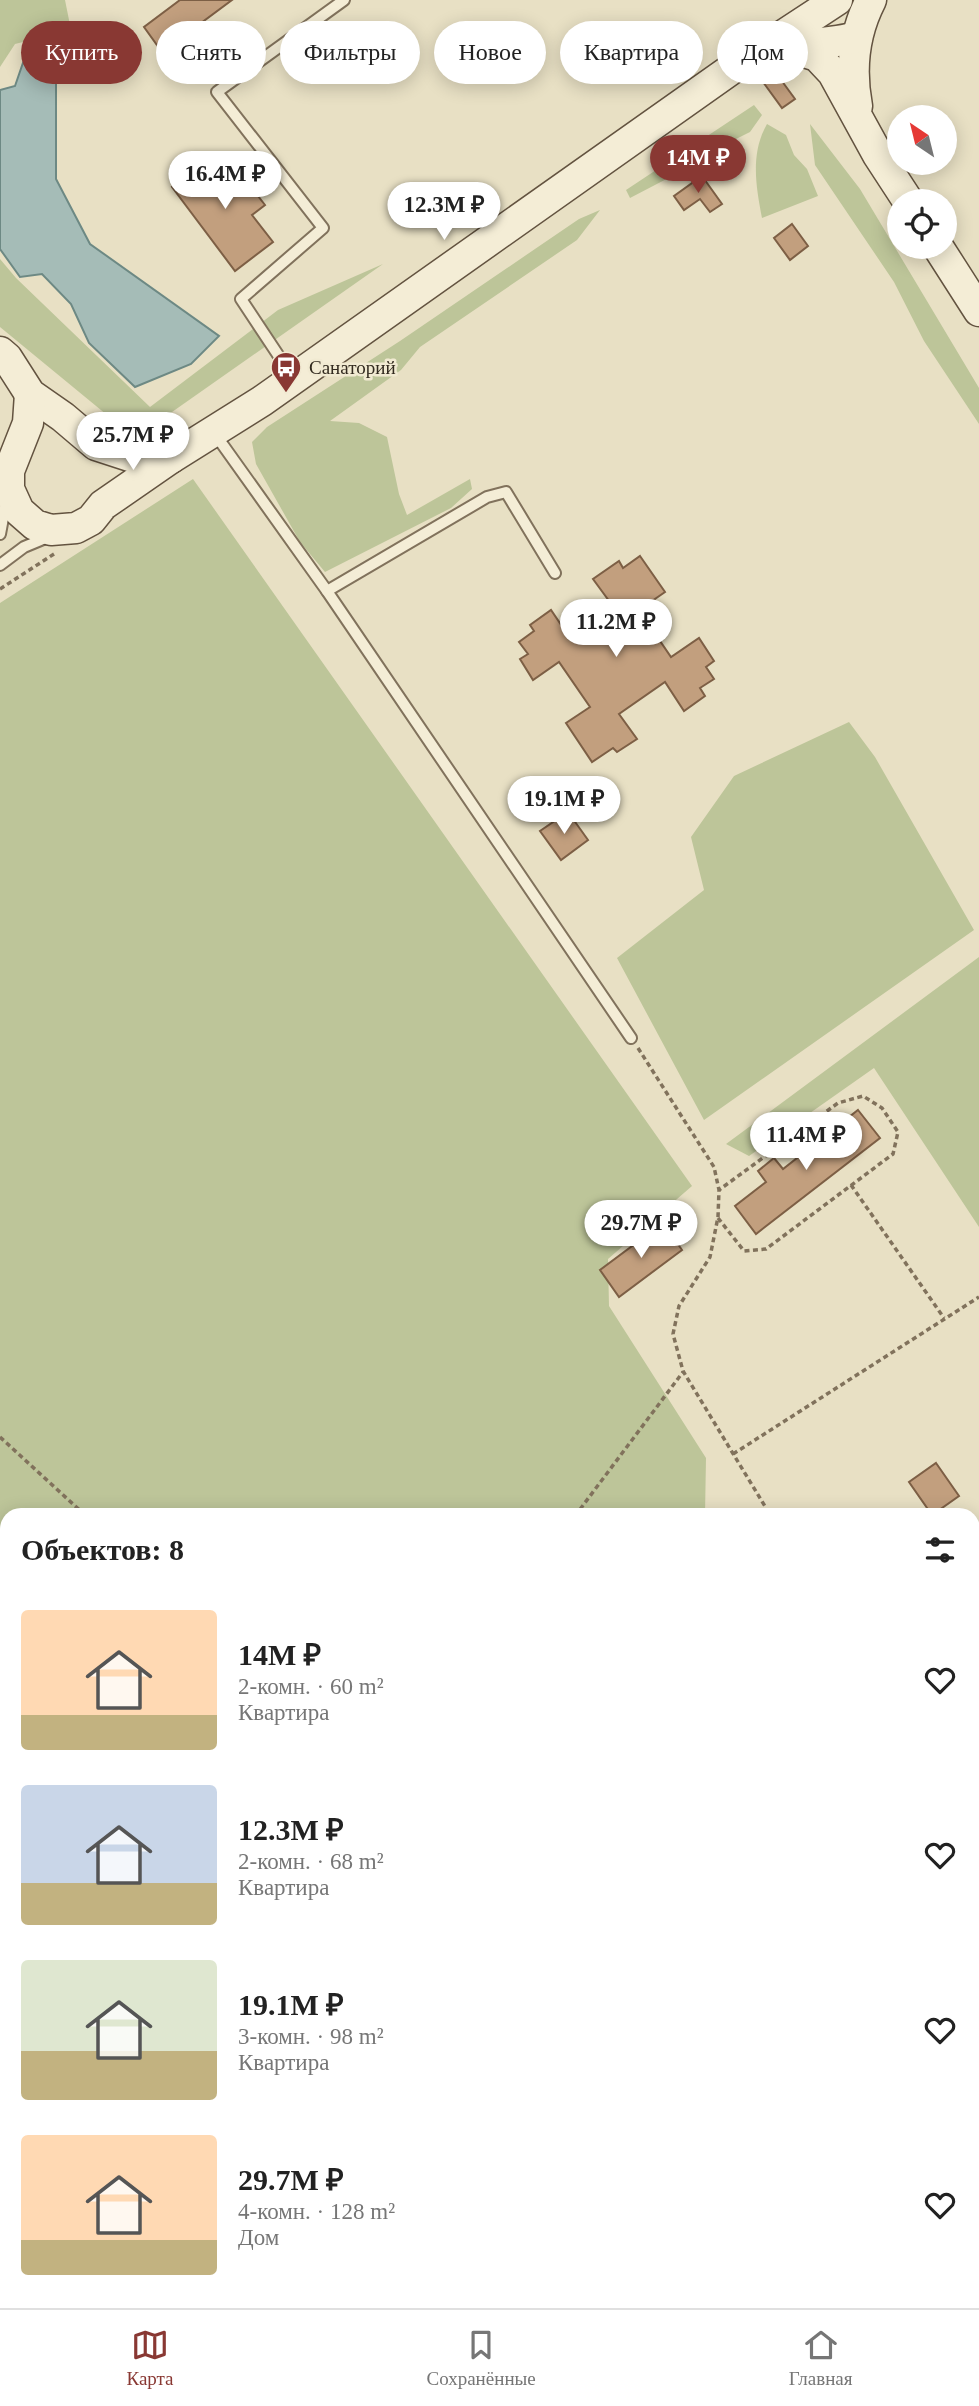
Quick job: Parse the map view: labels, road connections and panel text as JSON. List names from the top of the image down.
{
  "places": {
    "bus stop": ["Санаторий"]
  },
  "north": "top left",
  "page": {
    "chip": [
      "Купить",
      "Снять",
      "Фильтры",
      "Новое",
      "Квартира",
      "Дом"
    ],
    "price": [
      "14M ₽",
      "16.4M ₽",
      "12.3M ₽",
      "25.7M ₽",
      "11.2M ₽",
      "19.1M ₽",
      "11.4M ₽",
      "29.7M ₽"
    ],
    "heading": "Объектов: 8",
    "list": [
      {
        "name": "14M ₽",
        "note": "2-комн. · 60 m² · Квартира"
      },
      {
        "name": "12.3M ₽",
        "note": "2-комн. · 68 m² · Квартира"
      },
      {
        "name": "19.1M ₽",
        "note": "3-комн. · 98 m² · Квартира"
      },
      {
        "name": "29.7M ₽",
        "note": "4-комн. · 128 m² · Дом"
      }
    ],
    "tabs": ["Карта", "Сохранённые", "Главная"]
  }
}
